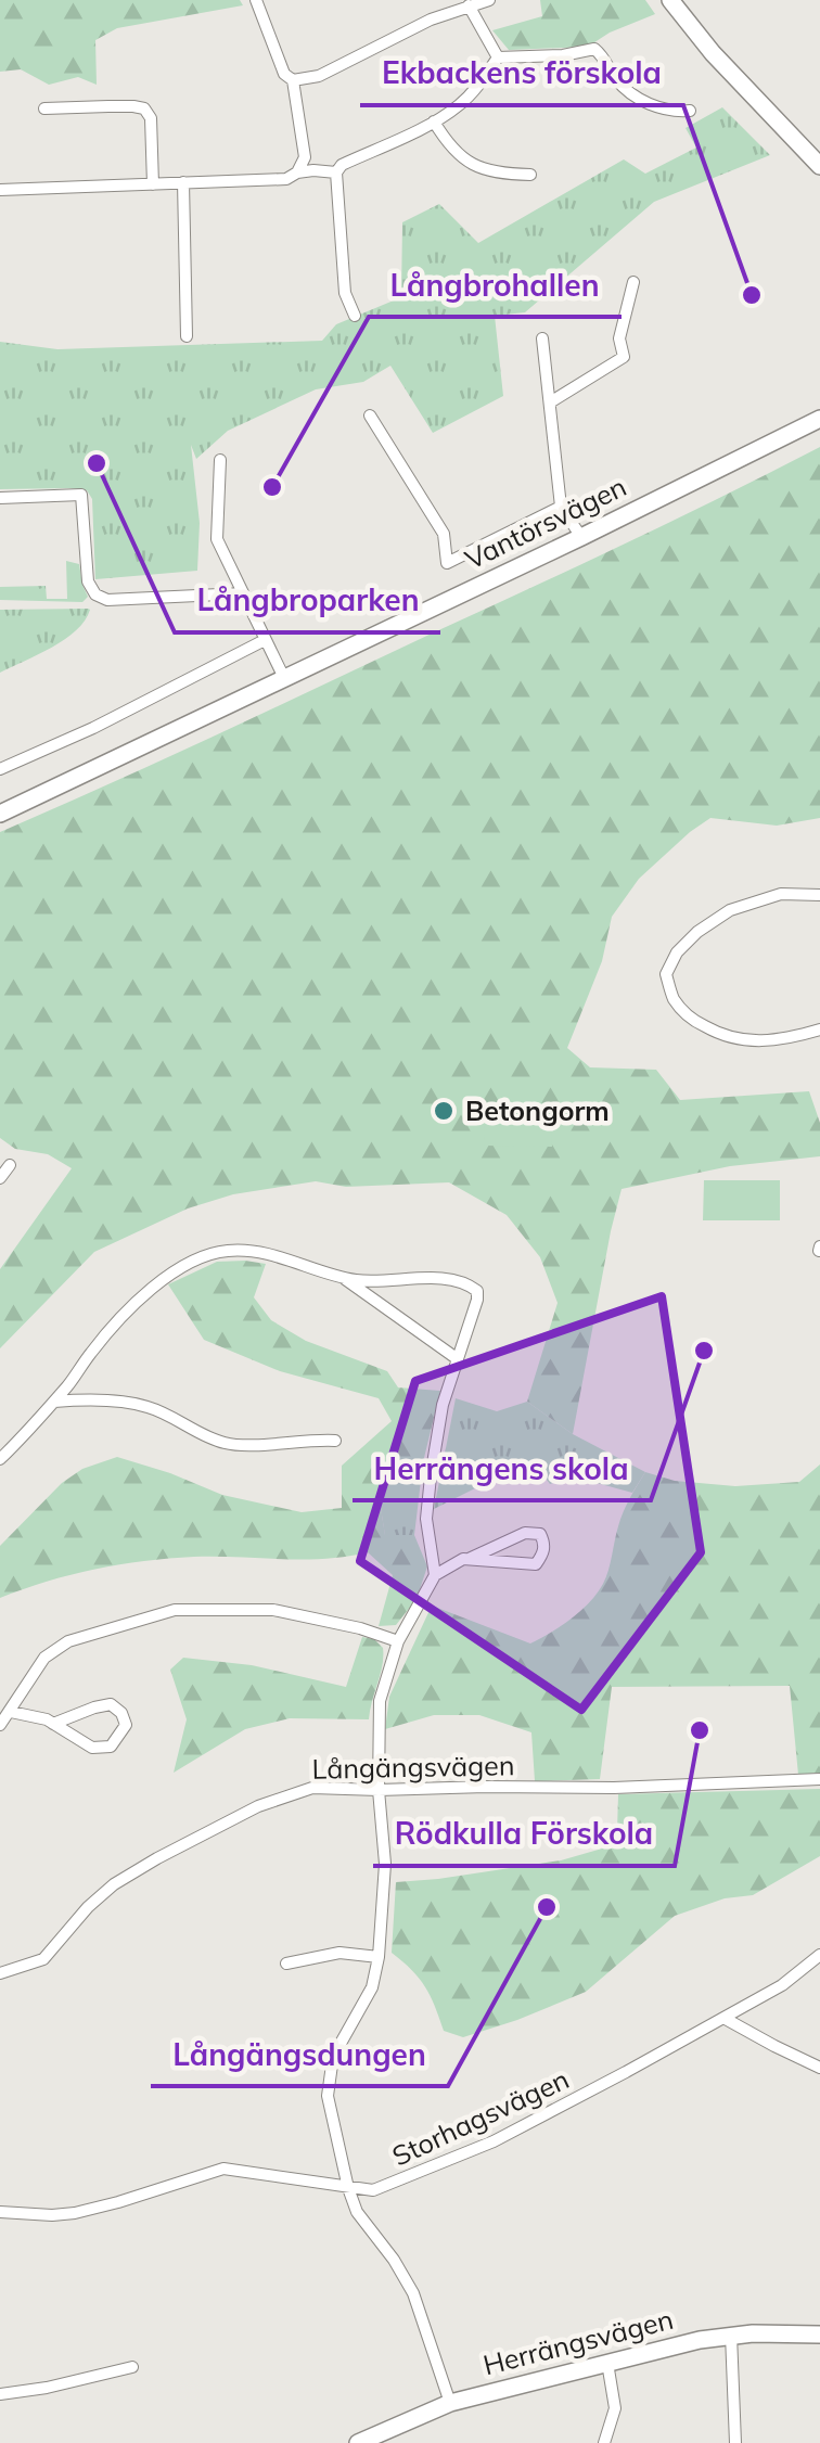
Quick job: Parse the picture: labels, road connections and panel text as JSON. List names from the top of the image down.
{
  "streets": {
    "street": [
      "Vantörsvägen",
      "Långängsvägen",
      "Storhagsvägen",
      "Herrängsvägen"
    ]
  },
  "places": [
    "Ekbackens förskola",
    "Långbroparken",
    "Långbrohallen",
    "Betongorm",
    "Herrängens skola",
    "Rödkulla Förskola",
    "Långängsdungen"
  ]
}
